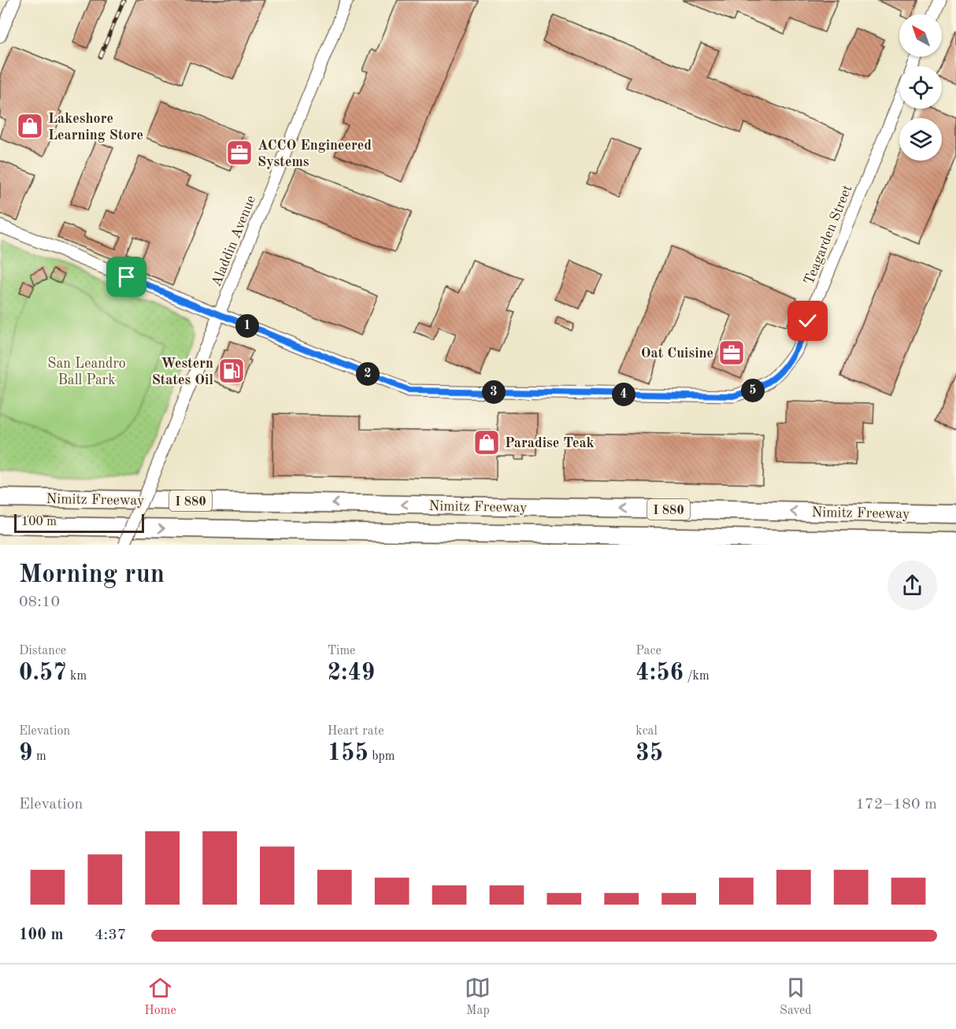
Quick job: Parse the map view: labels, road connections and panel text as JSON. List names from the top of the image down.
{
  "streets": {
    "highway": ["Nimitz Freeway", "I 880"],
    "street": ["Teagarden Street", "Aladdin Avenue"]
  },
  "crossings": [
    ["Teagarden Street", "Aladdin Avenue"]
  ],
  "parks": ["San Leandro Ball Park"],
  "places": {
    "shop": ["Lakeshore Learning Store", "Paradise Teak"],
    "office": ["ACCO Engineered Systems", "Oat Cuisine"],
    "fuel station": ["Western States Oil"]
  },
  "scale_bar": "100 m",
  "north": "top left",
  "page": {
    "pins": [
      "1",
      "2",
      "5",
      "3",
      "4"
    ],
    "scale": "100 m",
    "heading": ["Morning run", "08:10"],
    "stats": [
      ["Distance", "0.57 km"],
      ["Time", "2:49"],
      ["Pace", "4:56 /km"],
      ["Elevation", "9 m"],
      ["Heart rate", "155 bpm"],
      ["kcal", "35"]
    ],
    "chart": ["Elevation", "172–180 m"],
    "list": [
      {
        "name": "100 m",
        "note": "4:37"
      }
    ],
    "tabs": ["Home", "Map", "Saved"]
  }
}
